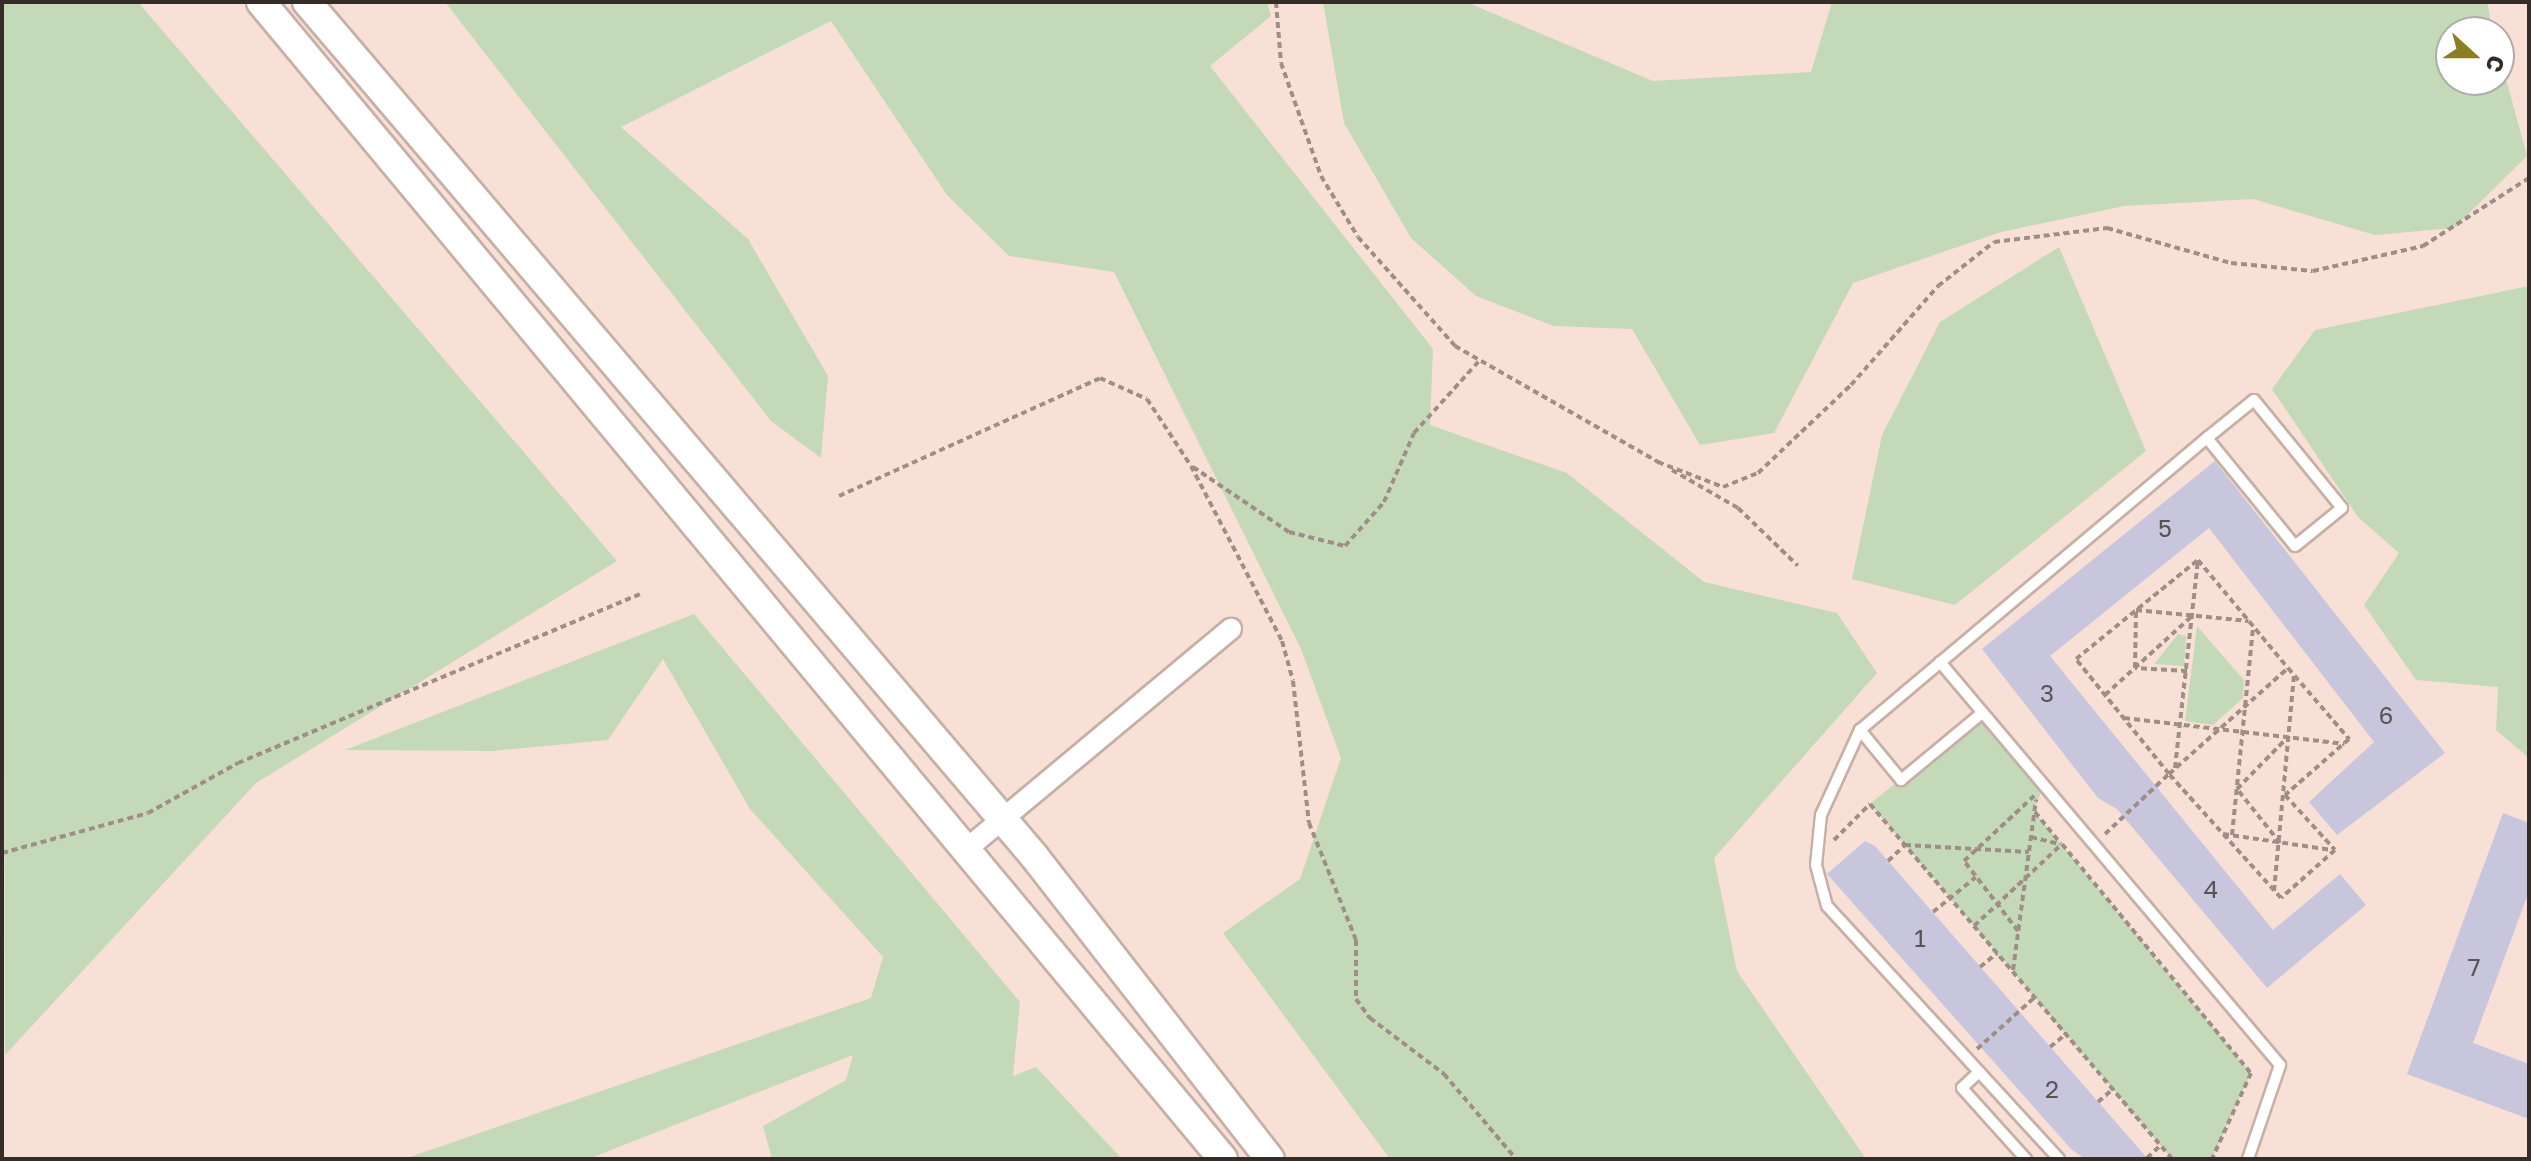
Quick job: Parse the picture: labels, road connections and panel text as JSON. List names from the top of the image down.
{
  "house_numbers": [
    "5",
    "3",
    "6",
    "4",
    "1",
    "7",
    "2"
  ],
  "north": "right"
}
